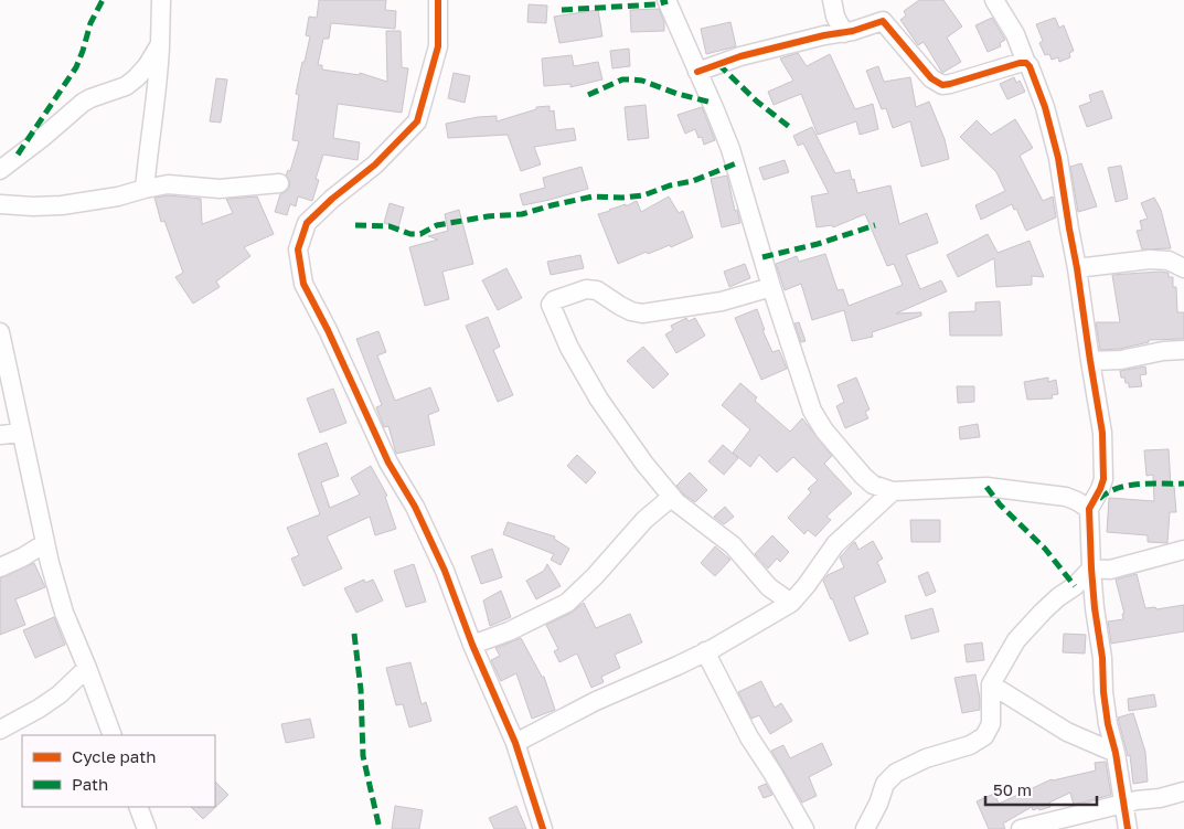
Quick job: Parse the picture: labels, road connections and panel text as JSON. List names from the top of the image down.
{
  "legend": ["Cycle path", "Path"],
  "scale_bar": "50 m"
}
